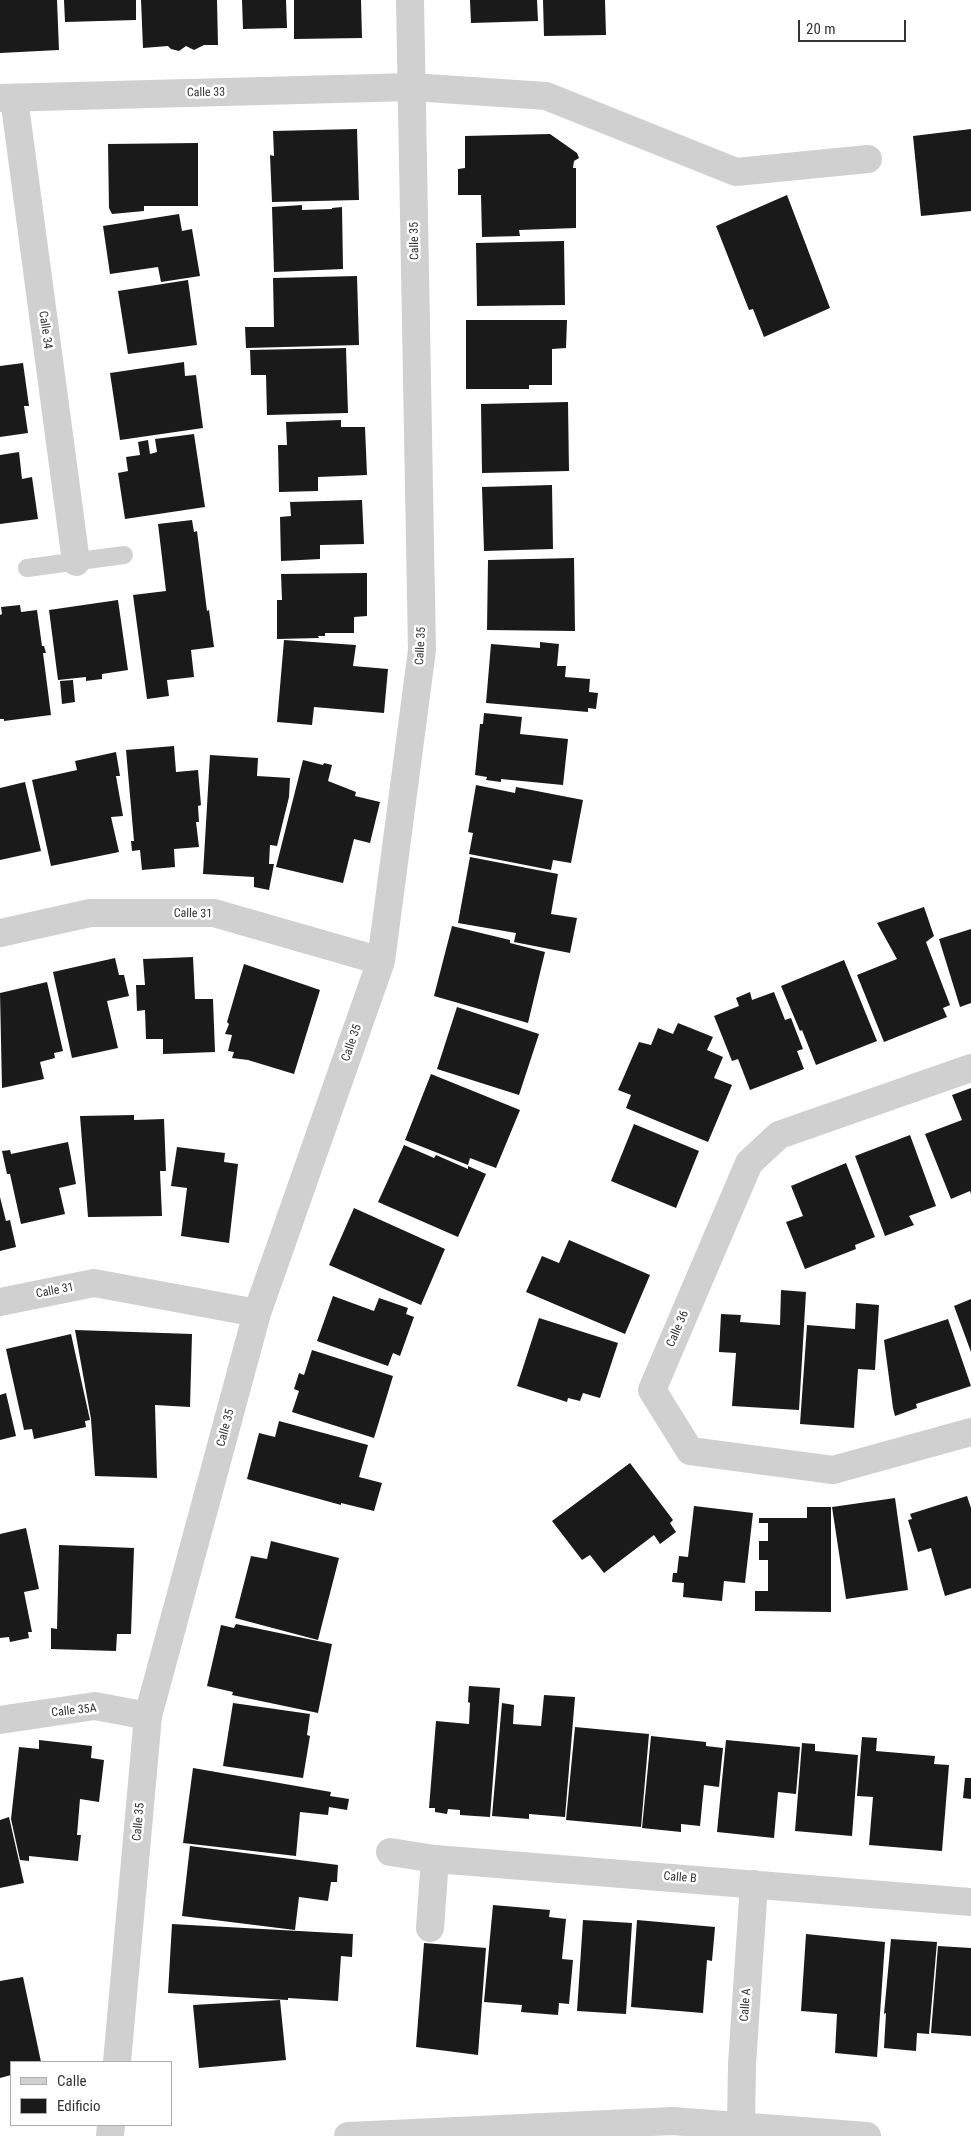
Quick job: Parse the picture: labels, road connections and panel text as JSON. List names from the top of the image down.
{
  "streets": {
    "street": [
      "Calle 33",
      "Calle 35",
      "Calle 34",
      "Calle 31",
      "Calle 36",
      "Calle 35A",
      "Calle B",
      "Calle A"
    ]
  },
  "crossings": [
    ["Calle 33", "Calle 35"],
    ["Calle 33", "Calle 34"],
    ["Calle 35", "Calle 31"],
    ["Calle 35", "Calle 35A"],
    ["Calle B", "Calle A"]
  ],
  "legend": ["Calle", "Edificio"],
  "scale_bar": "20 m"
}
